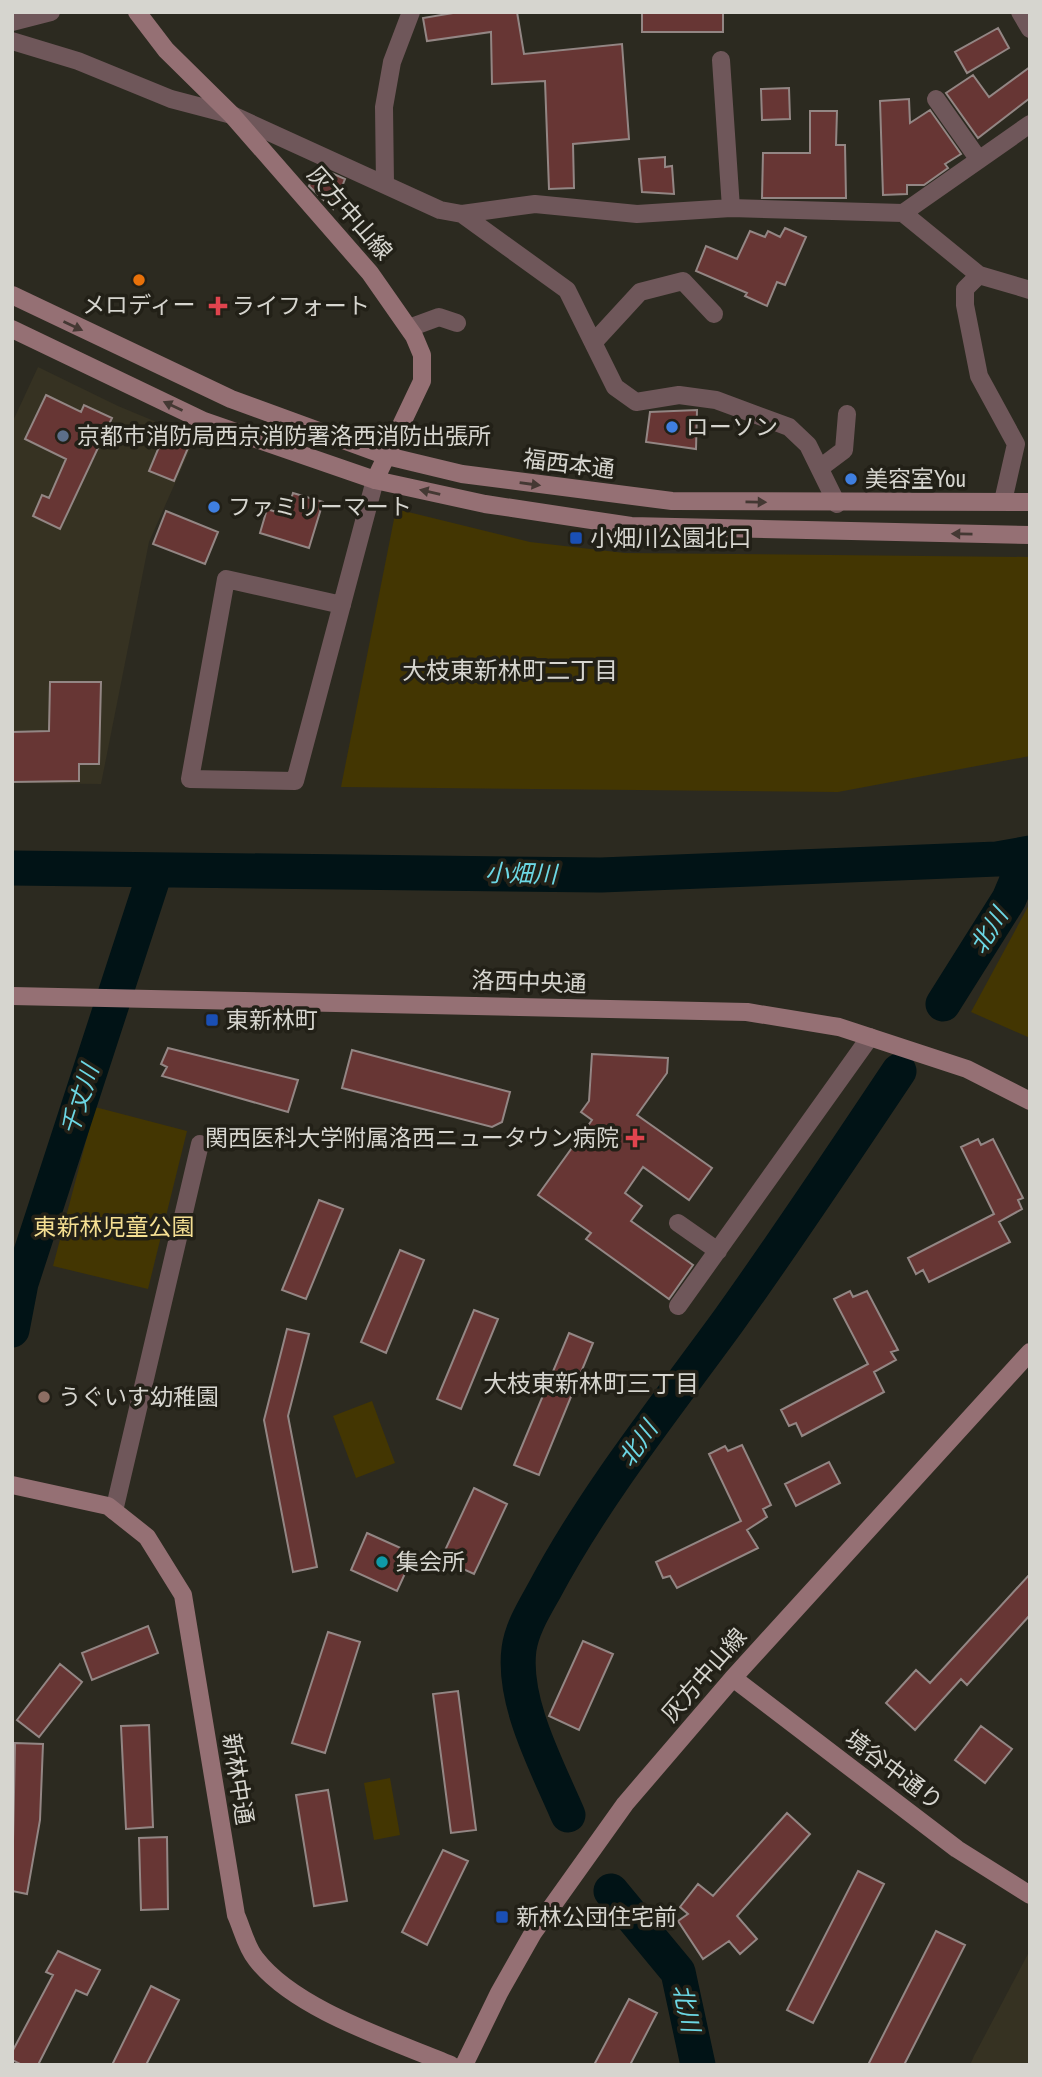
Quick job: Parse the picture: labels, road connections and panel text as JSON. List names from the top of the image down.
{
  "streets": {
    "street": [
      "灰方中山線",
      "福西本通",
      "洛西中央通",
      "境谷中通り",
      "新林中通"
    ]
  },
  "crossings": [
    ["灰方中山線", "福西本通"],
    ["灰方中山線", "境谷中通り"]
  ],
  "districts": ["大枝東新林町二丁目", "大枝東新林町三丁目"],
  "water": ["小畑川", "北川", "千丈川"],
  "parks": ["東新林児童公園"],
  "places": {
    "other": [
      "メロディー",
      "ローソン",
      "京都市消防局西京消防署洛西消防出張所",
      "美容室You",
      "ファミリーマート",
      "うぐいす幼稚園",
      "集会所"
    ],
    "health": ["ライフォート", "関西医科大学附属洛西ニュータウン病院"],
    "transit": ["小畑川公園北口", "東新林町", "新林公団住宅前"]
  }
}
